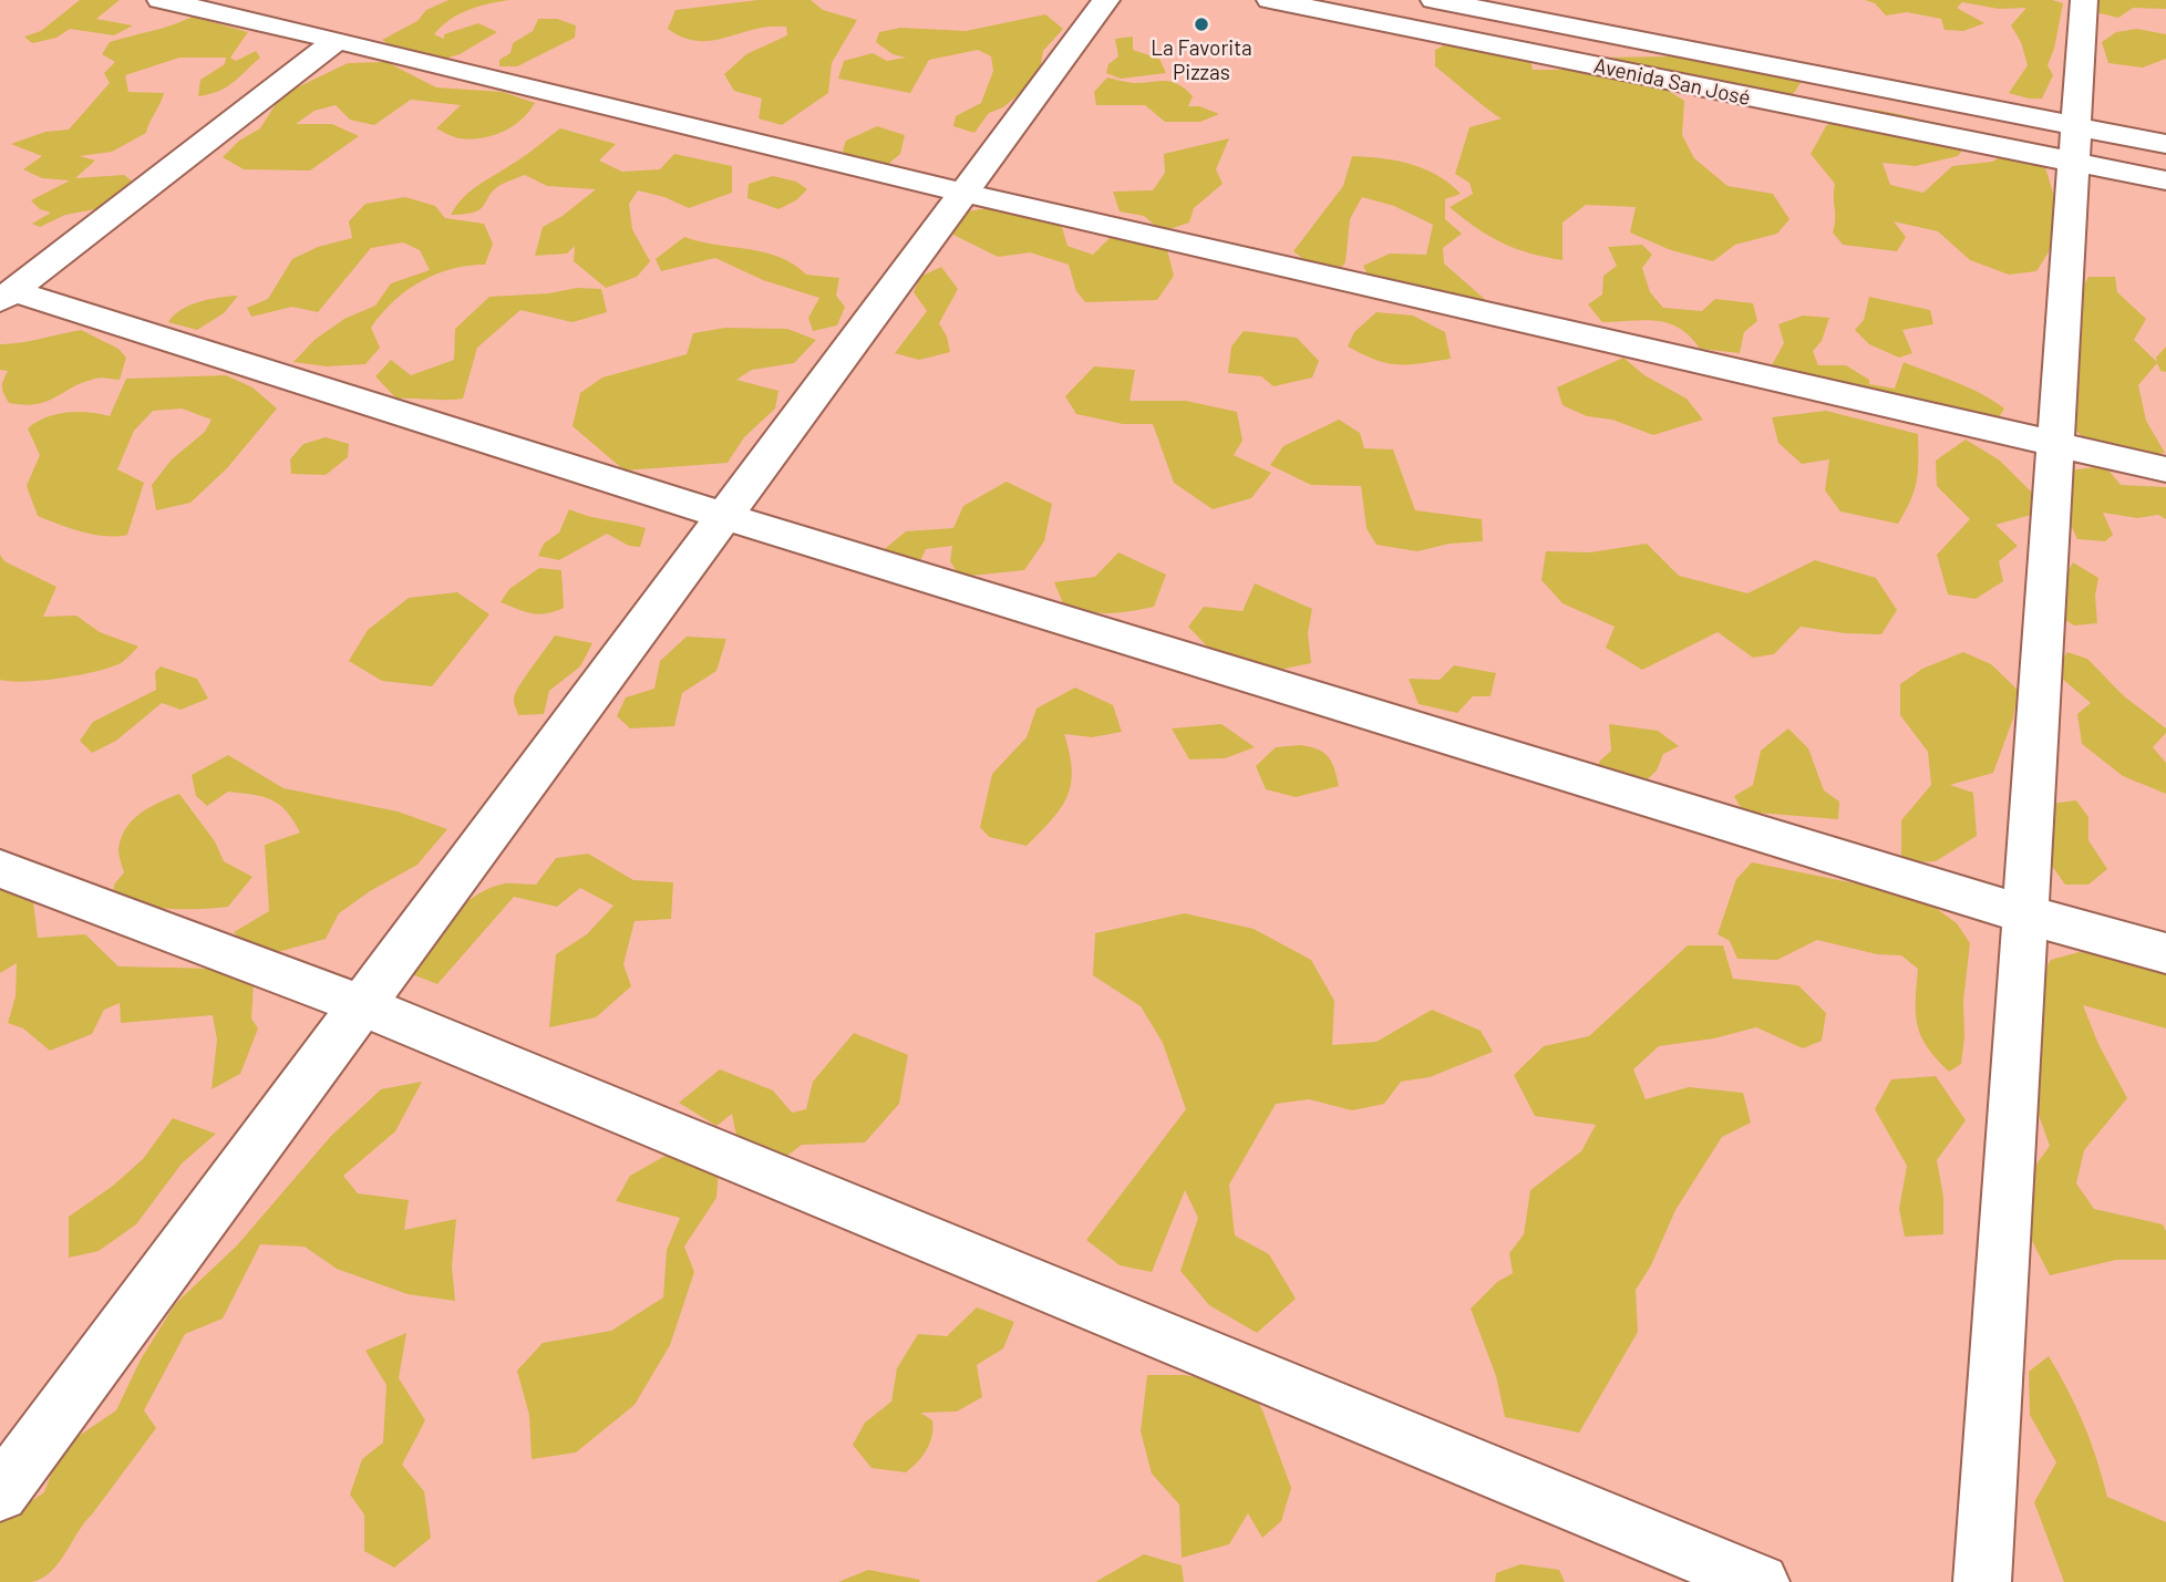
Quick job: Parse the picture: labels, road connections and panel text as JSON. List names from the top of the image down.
{
  "streets": {
    "street": ["Avenida San José"]
  },
  "places": ["La Favorita Pizzas"]
}
